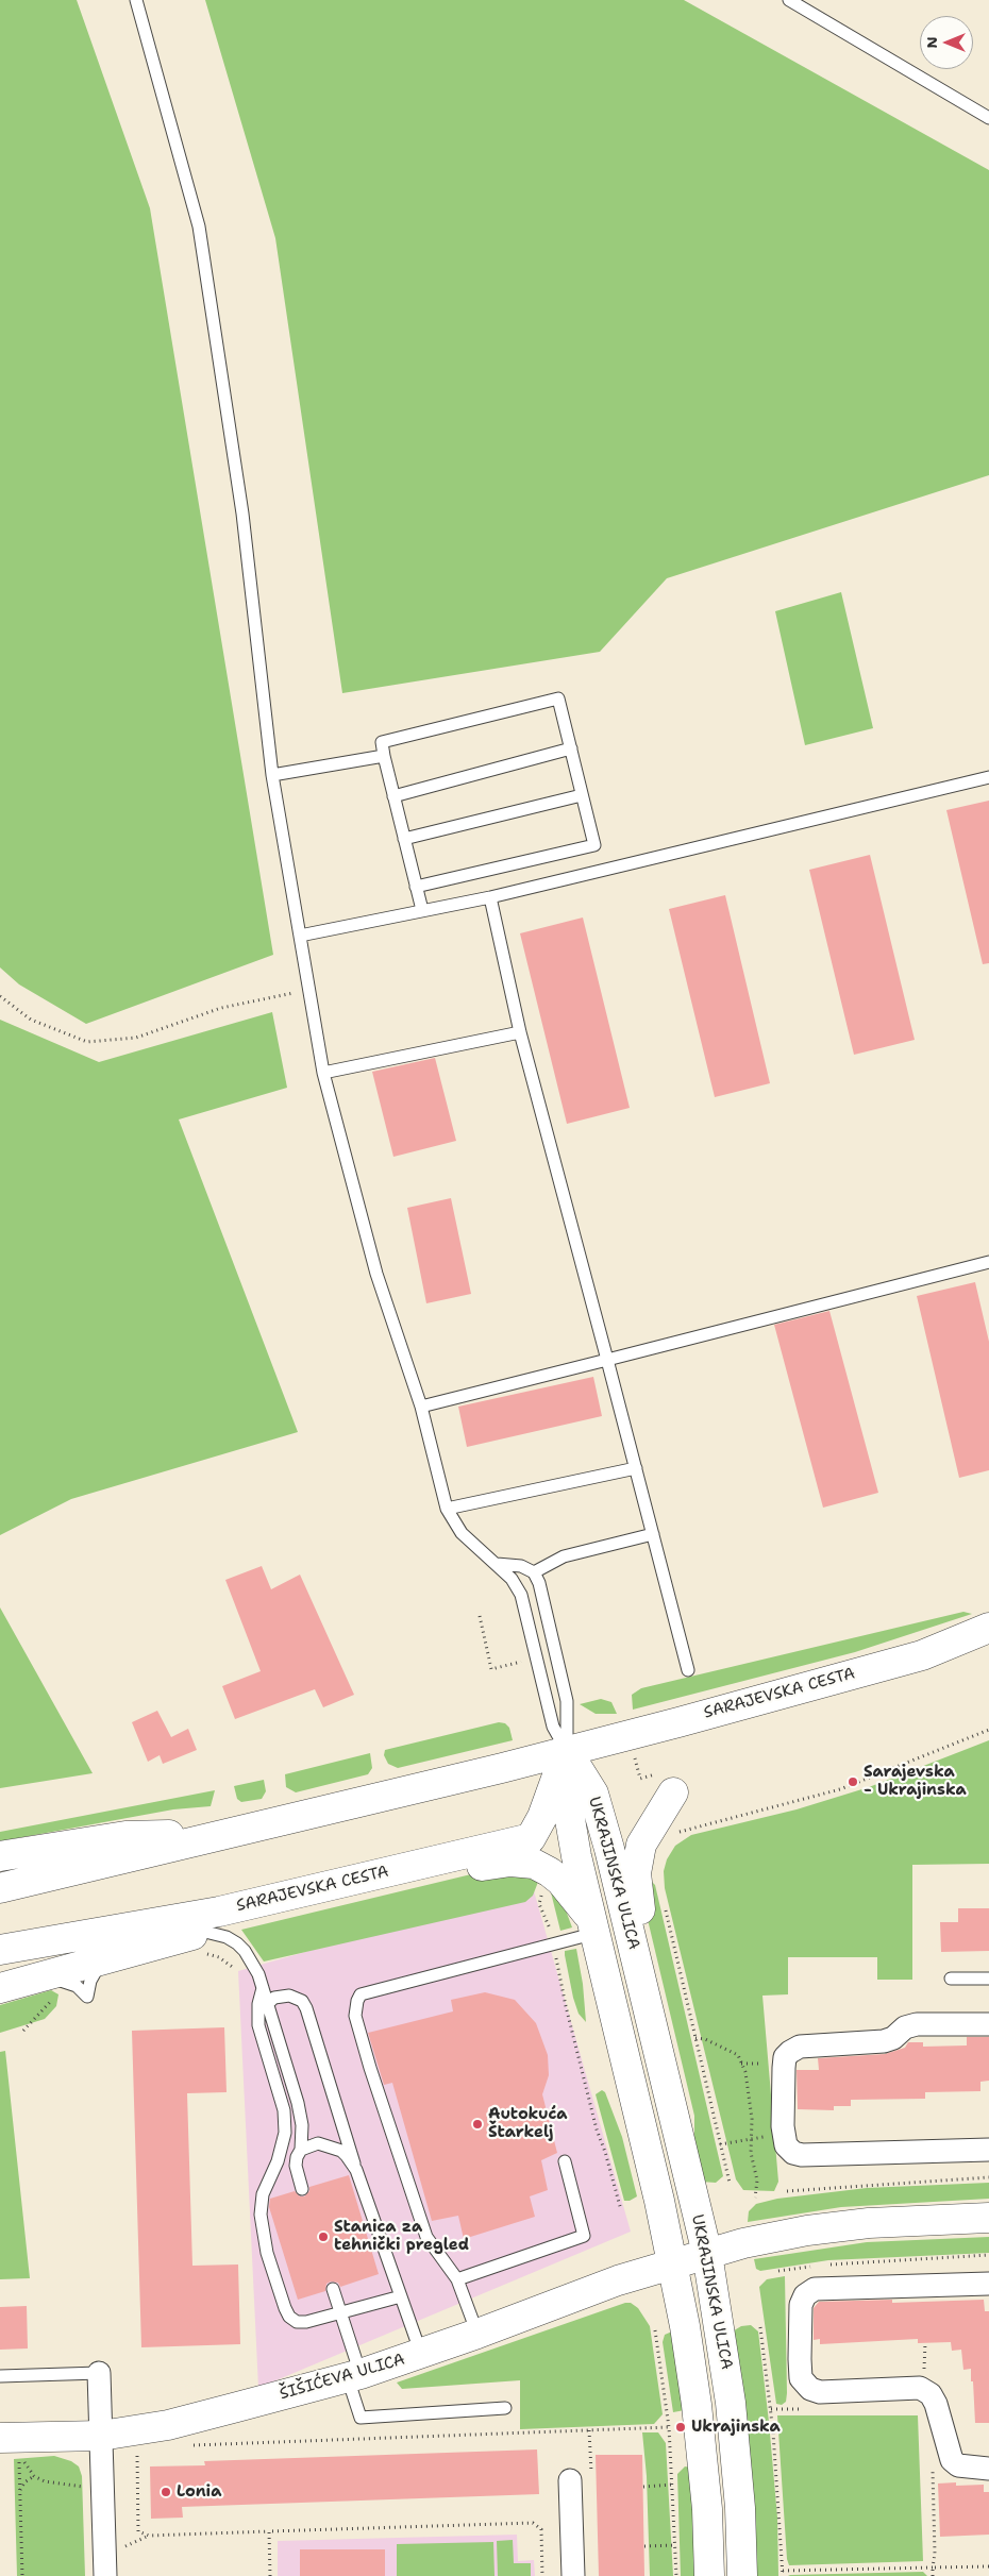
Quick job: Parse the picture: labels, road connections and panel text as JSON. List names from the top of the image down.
{
  "streets": {
    "street": ["SARAJEVSKA CESTA", "UKRAJINSKA ULICA", "ŠIŠIĆEVA ULICA"]
  },
  "crossings": [
    ["SARAJEVSKA CESTA", "UKRAJINSKA ULICA"],
    ["UKRAJINSKA ULICA", "ŠIŠIĆEVA ULICA"]
  ],
  "places": [
    "Sarajevska - Ukrajinska",
    "Autokuća Štarkelj",
    "Stanica za tehnički pregled",
    "Ukrajinska",
    "Lonia"
  ],
  "north": "left"
}
